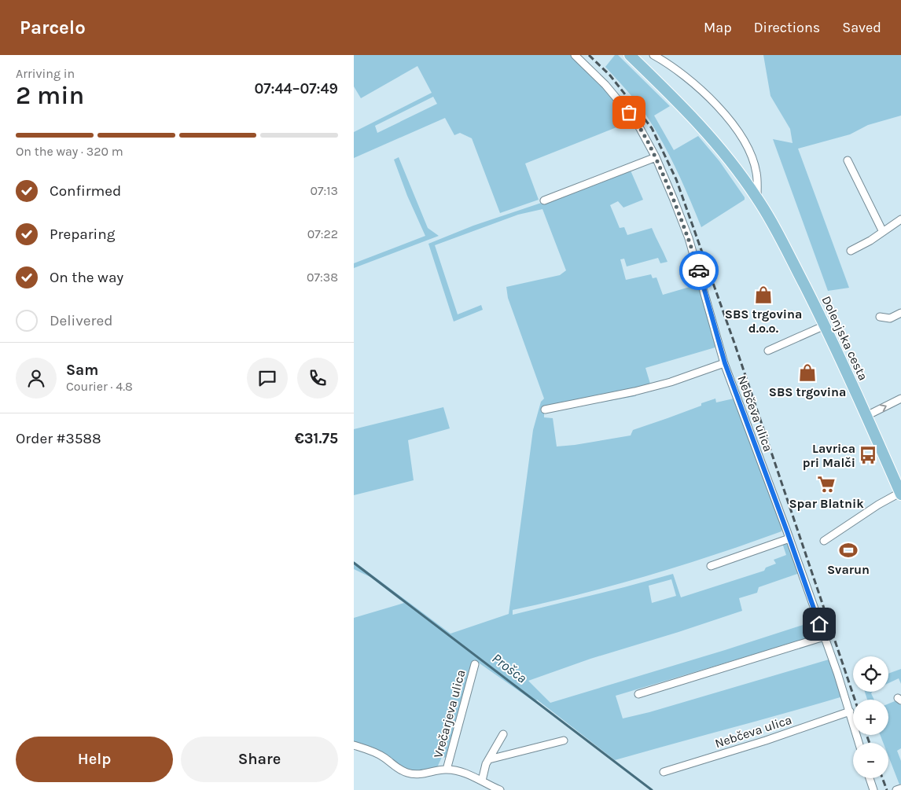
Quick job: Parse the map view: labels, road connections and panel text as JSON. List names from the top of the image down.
{
  "streets": {
    "main road": ["Dolenjska cesta"],
    "street": ["Nebčeva ulica", "Vrečarjeva ulica"]
  },
  "water": ["Prošca"],
  "places": {
    "shop": ["SBS trgovina d.o.o.", "SBS trgovina"],
    "bus stop": ["Lavrica pri Malči"],
    "supermarket": ["Spar Blatnik"],
    "sports": ["Svarun"]
  },
  "page": {
    "header": "Parcelo",
    "nav": ["Map", "Directions", "Saved"],
    "heading": ["2 min", "Arriving in", "07:44–07:49"],
    "panel": [
      "Sam",
      "Courier · 4.8",
      "Order #3588",
      "€31.75"
    ],
    "bar": "On the way · 320 m",
    "list": [
      ["Confirmed", "07:13"],
      ["Preparing", "07:22"],
      ["On the way", "07:38"],
      "Delivered"
    ],
    "map_buttons": ["+", "−"],
    "buttons": ["Help", "Share"]
  }
}
